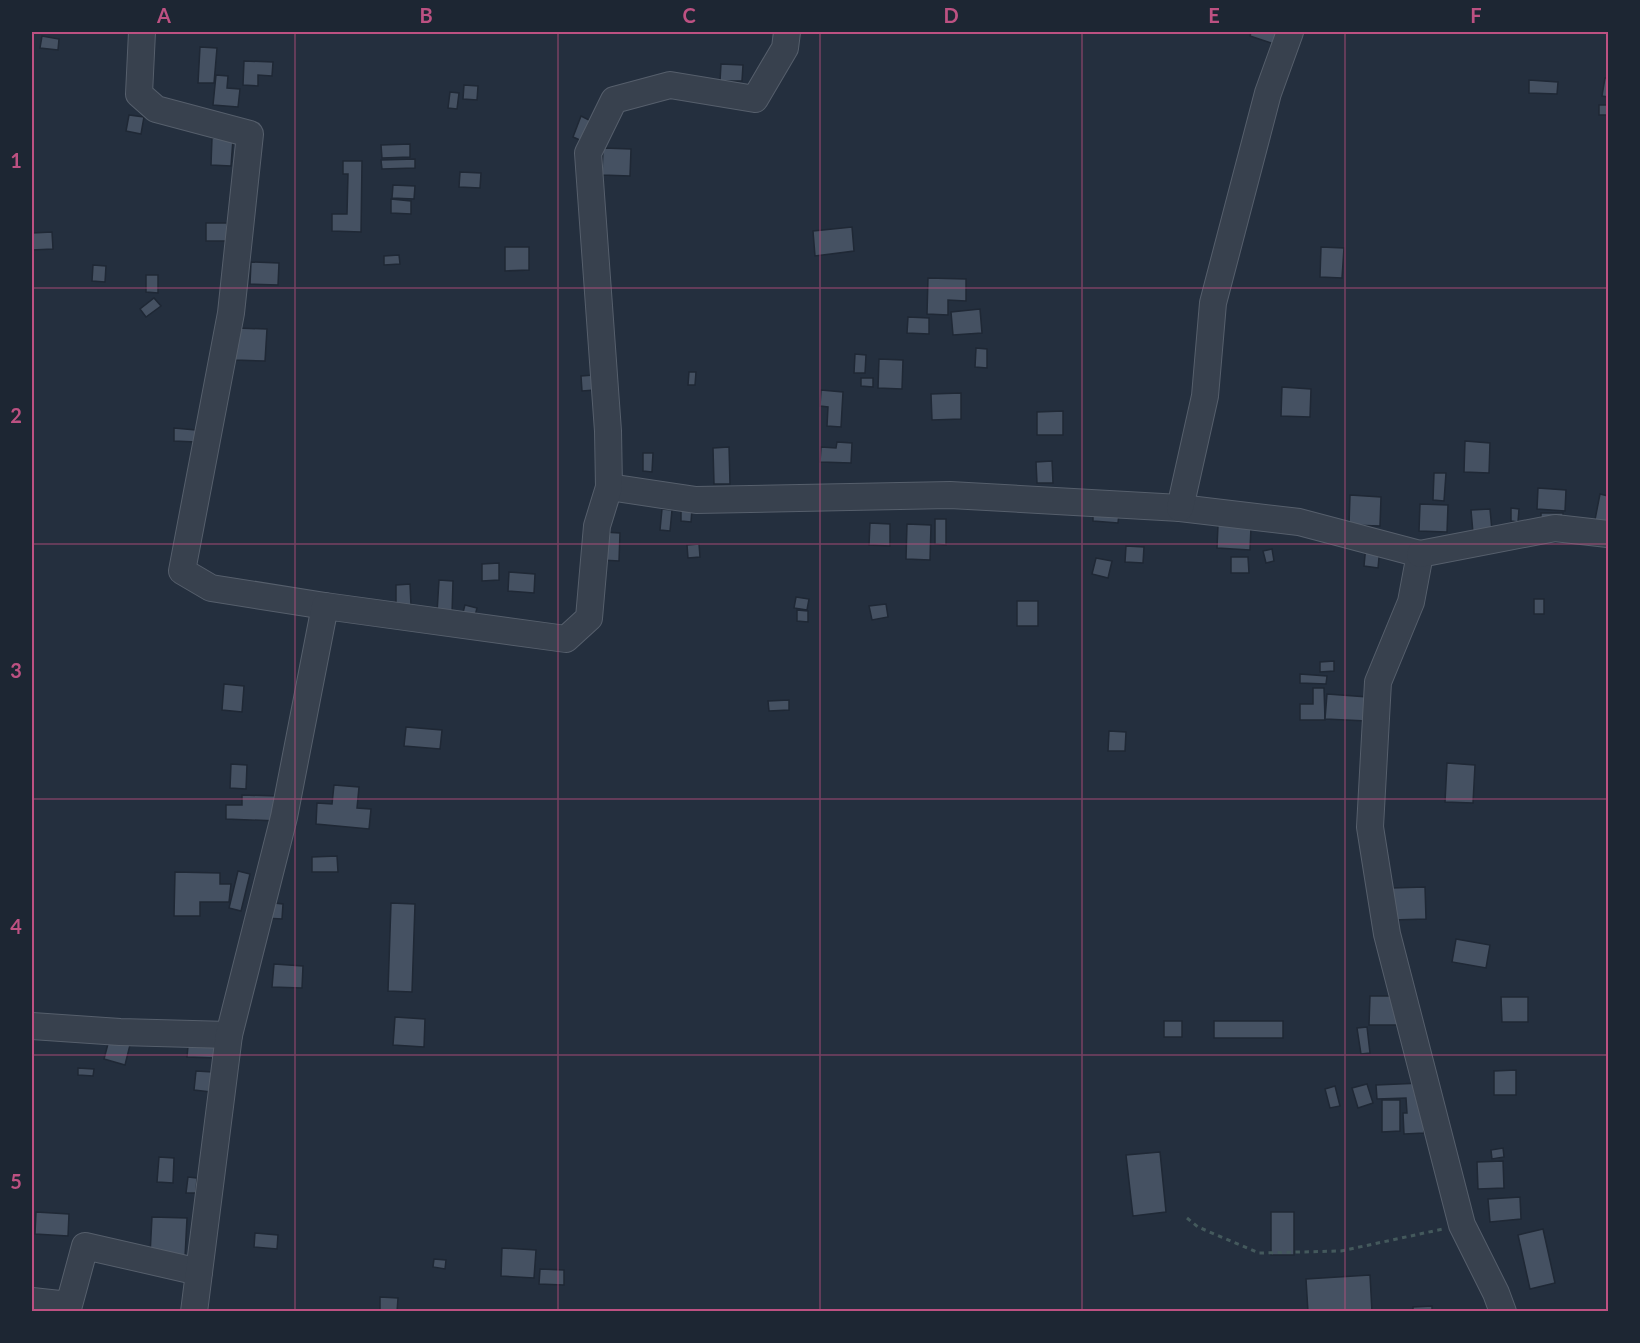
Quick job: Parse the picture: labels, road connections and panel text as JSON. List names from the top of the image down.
{
  "grid": {
    "columns": [
      "A",
      "B",
      "C",
      "D",
      "E",
      "F"
    ],
    "rows": [
      "1",
      "2",
      "3",
      "4",
      "5"
    ]
  }
}
